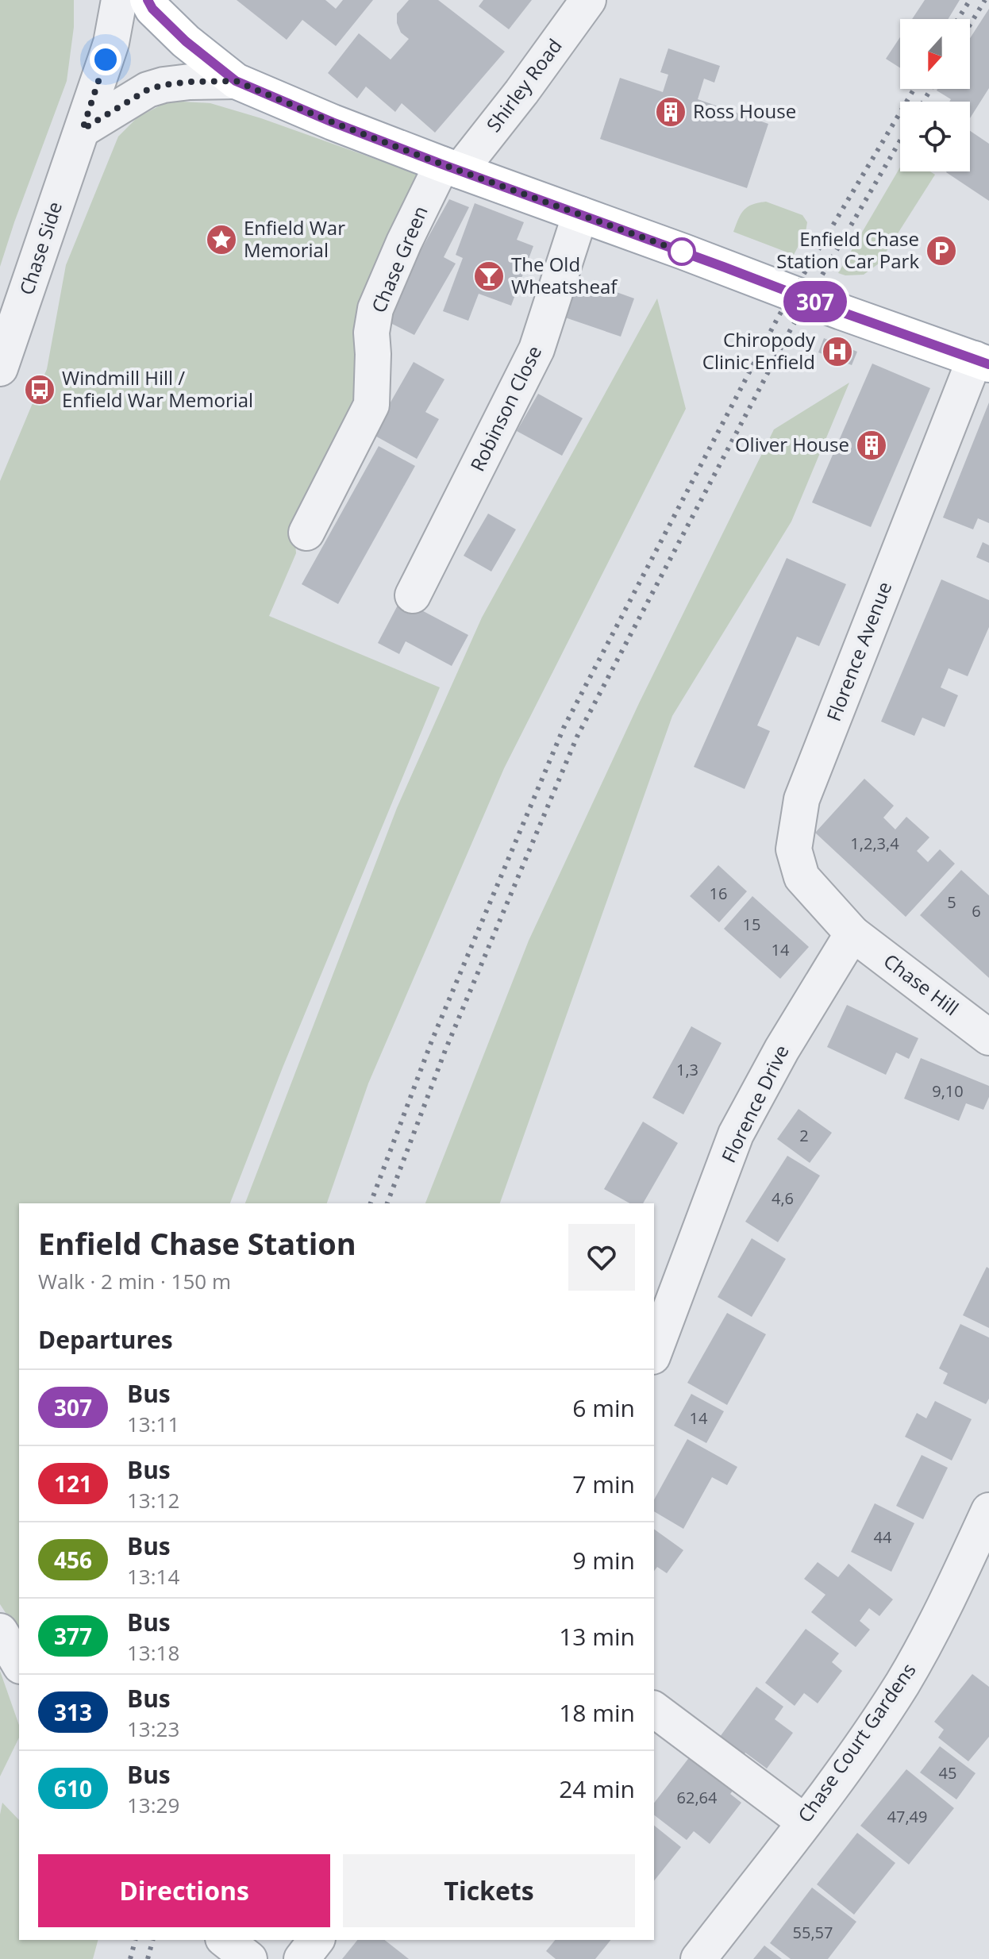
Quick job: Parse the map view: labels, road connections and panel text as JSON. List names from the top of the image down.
{
  "streets": {
    "street": [
      "Shirley Road",
      "Chase Side",
      "Chase Green",
      "Robinson Close",
      "Florence Avenue",
      "Chase Hill",
      "Florence Drive",
      "Chase Court Gardens"
    ]
  },
  "crossings": [
    ["Shirley Road", "Chase Green"],
    ["Florence Avenue", "Chase Hill"],
    ["Florence Avenue", "Florence Drive"],
    ["Chase Hill", "Florence Drive"]
  ],
  "places": {
    "building": ["Ross House", "Oliver House"],
    "place": ["Enfield War Memorial"],
    "parking": ["Enfield Chase Station Car Park"],
    "bar": ["The Old Wheatsheaf"],
    "hospital": ["Chiropody Clinic Enfield"],
    "bus stop": ["Windmill Hill / Enfield War Memorial"]
  },
  "lines": ["bus line 307"],
  "house_numbers": [
    "1,2,3,4",
    "16",
    "5",
    "6",
    "15",
    "14",
    "1,3",
    "9,10",
    "2",
    "4,6",
    "14",
    "44",
    "45",
    "62,64",
    "47,49",
    "55,57"
  ],
  "north": "bottom",
  "page": {
    "on_map": "307",
    "heading": [
      ["Enfield Chase Station", "Walk · 2 min · 150 m"],
      "Departures"
    ],
    "list": [
      {
        "mark": "307",
        "name": "Bus",
        "note": "13:11",
        "value": "6 min"
      },
      {
        "mark": "121",
        "name": "Bus",
        "note": "13:12",
        "value": "7 min"
      },
      {
        "mark": "456",
        "name": "Bus",
        "note": "13:14",
        "value": "9 min"
      },
      {
        "mark": "377",
        "name": "Bus",
        "note": "13:18",
        "value": "13 min"
      },
      {
        "mark": "313",
        "name": "Bus",
        "note": "13:23",
        "value": "18 min"
      },
      {
        "mark": "610",
        "name": "Bus",
        "note": "13:29",
        "value": "24 min"
      }
    ],
    "buttons": ["Directions", "Tickets"]
  }
}
